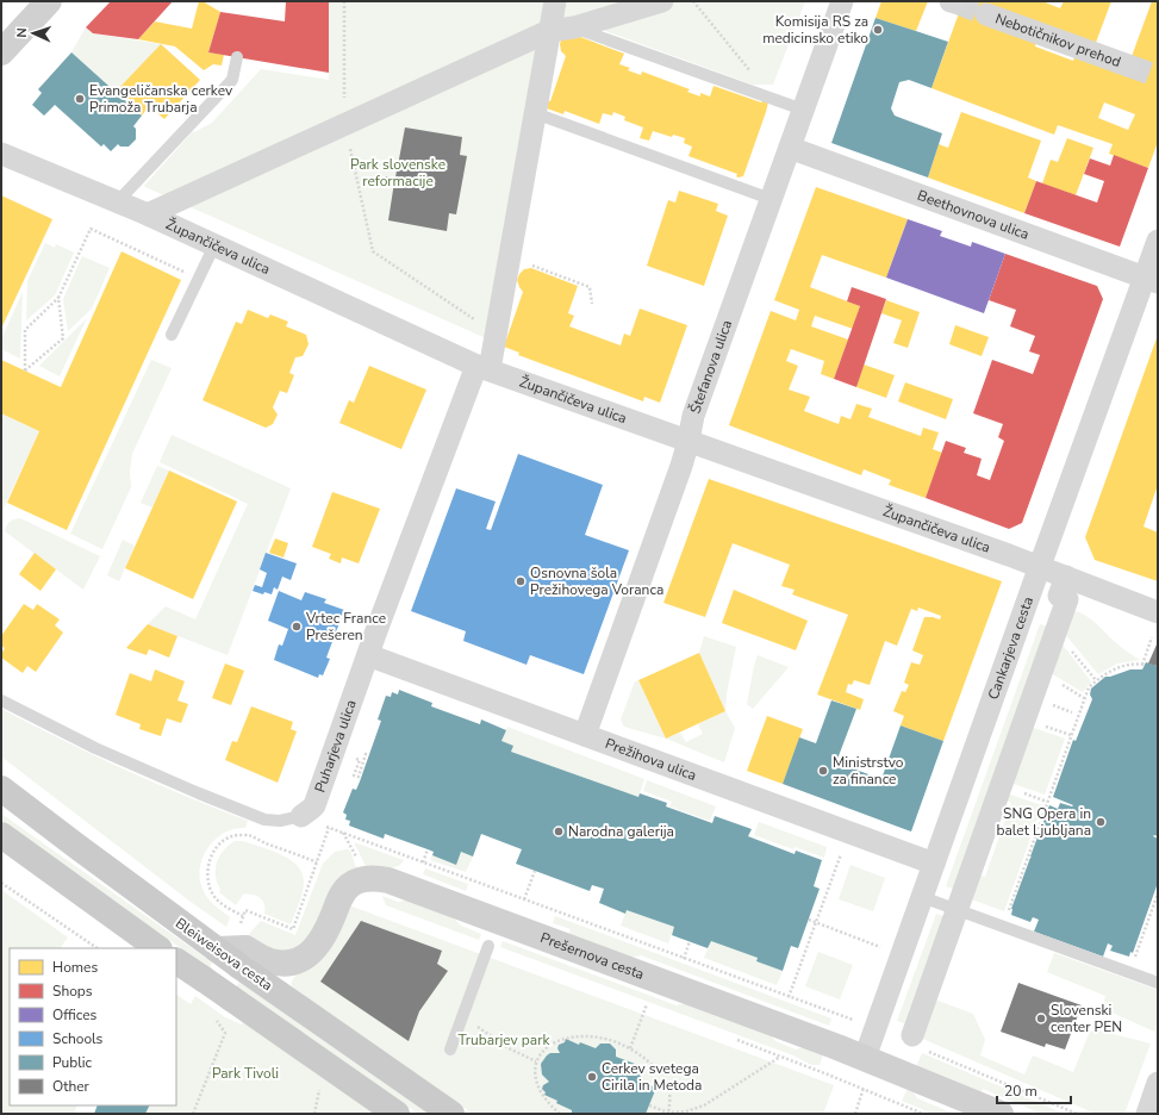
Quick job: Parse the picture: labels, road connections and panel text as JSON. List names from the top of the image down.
{
  "streets": {
    "main road": ["Bleiweisova cesta", "Prešernova cesta"],
    "street": [
      "Nebotičnikov prehod",
      "Beethovnova ulica",
      "Župančičeva ulica",
      "Štefanova ulica",
      "Cankarjeva cesta",
      "Puharjeva ulica",
      "Prežihova ulica"
    ]
  },
  "crossings": [
    ["Beethovnova ulica", "Štefanova ulica"],
    ["Beethovnova ulica", "Cankarjeva cesta"],
    ["Župančičeva ulica", "Štefanova ulica"],
    ["Župančičeva ulica", "Cankarjeva cesta"],
    ["Župančičeva ulica", "Puharjeva ulica"],
    ["Štefanova ulica", "Prežihova ulica"],
    ["Cankarjeva cesta", "Prežihova ulica"],
    ["Cankarjeva cesta", "Prešernova cesta"],
    ["Puharjeva ulica", "Prežihova ulica"],
    ["Bleiweisova cesta", "Prešernova cesta"]
  ],
  "parks": ["Park slovenske reformacije", "Trubarjev park", "Park Tivoli"],
  "places": [
    "Komisija RS za medicinsko etiko",
    "Evangeličanska cerkev Primoža Trubarja",
    "Osnovna šola Prežihovega Voranca",
    "Vrtec France Prešeren",
    "Ministrstvo za finance",
    "SNG Opera in balet Ljubljana",
    "Narodna galerija",
    "Slovenski center PEN",
    "Cerkev svetega Cirila in Metoda"
  ],
  "legend": [
    "Homes",
    "Shops",
    "Offices",
    "Schools",
    "Public",
    "Other"
  ],
  "scale_bar": "20 m",
  "north": "left"
}
